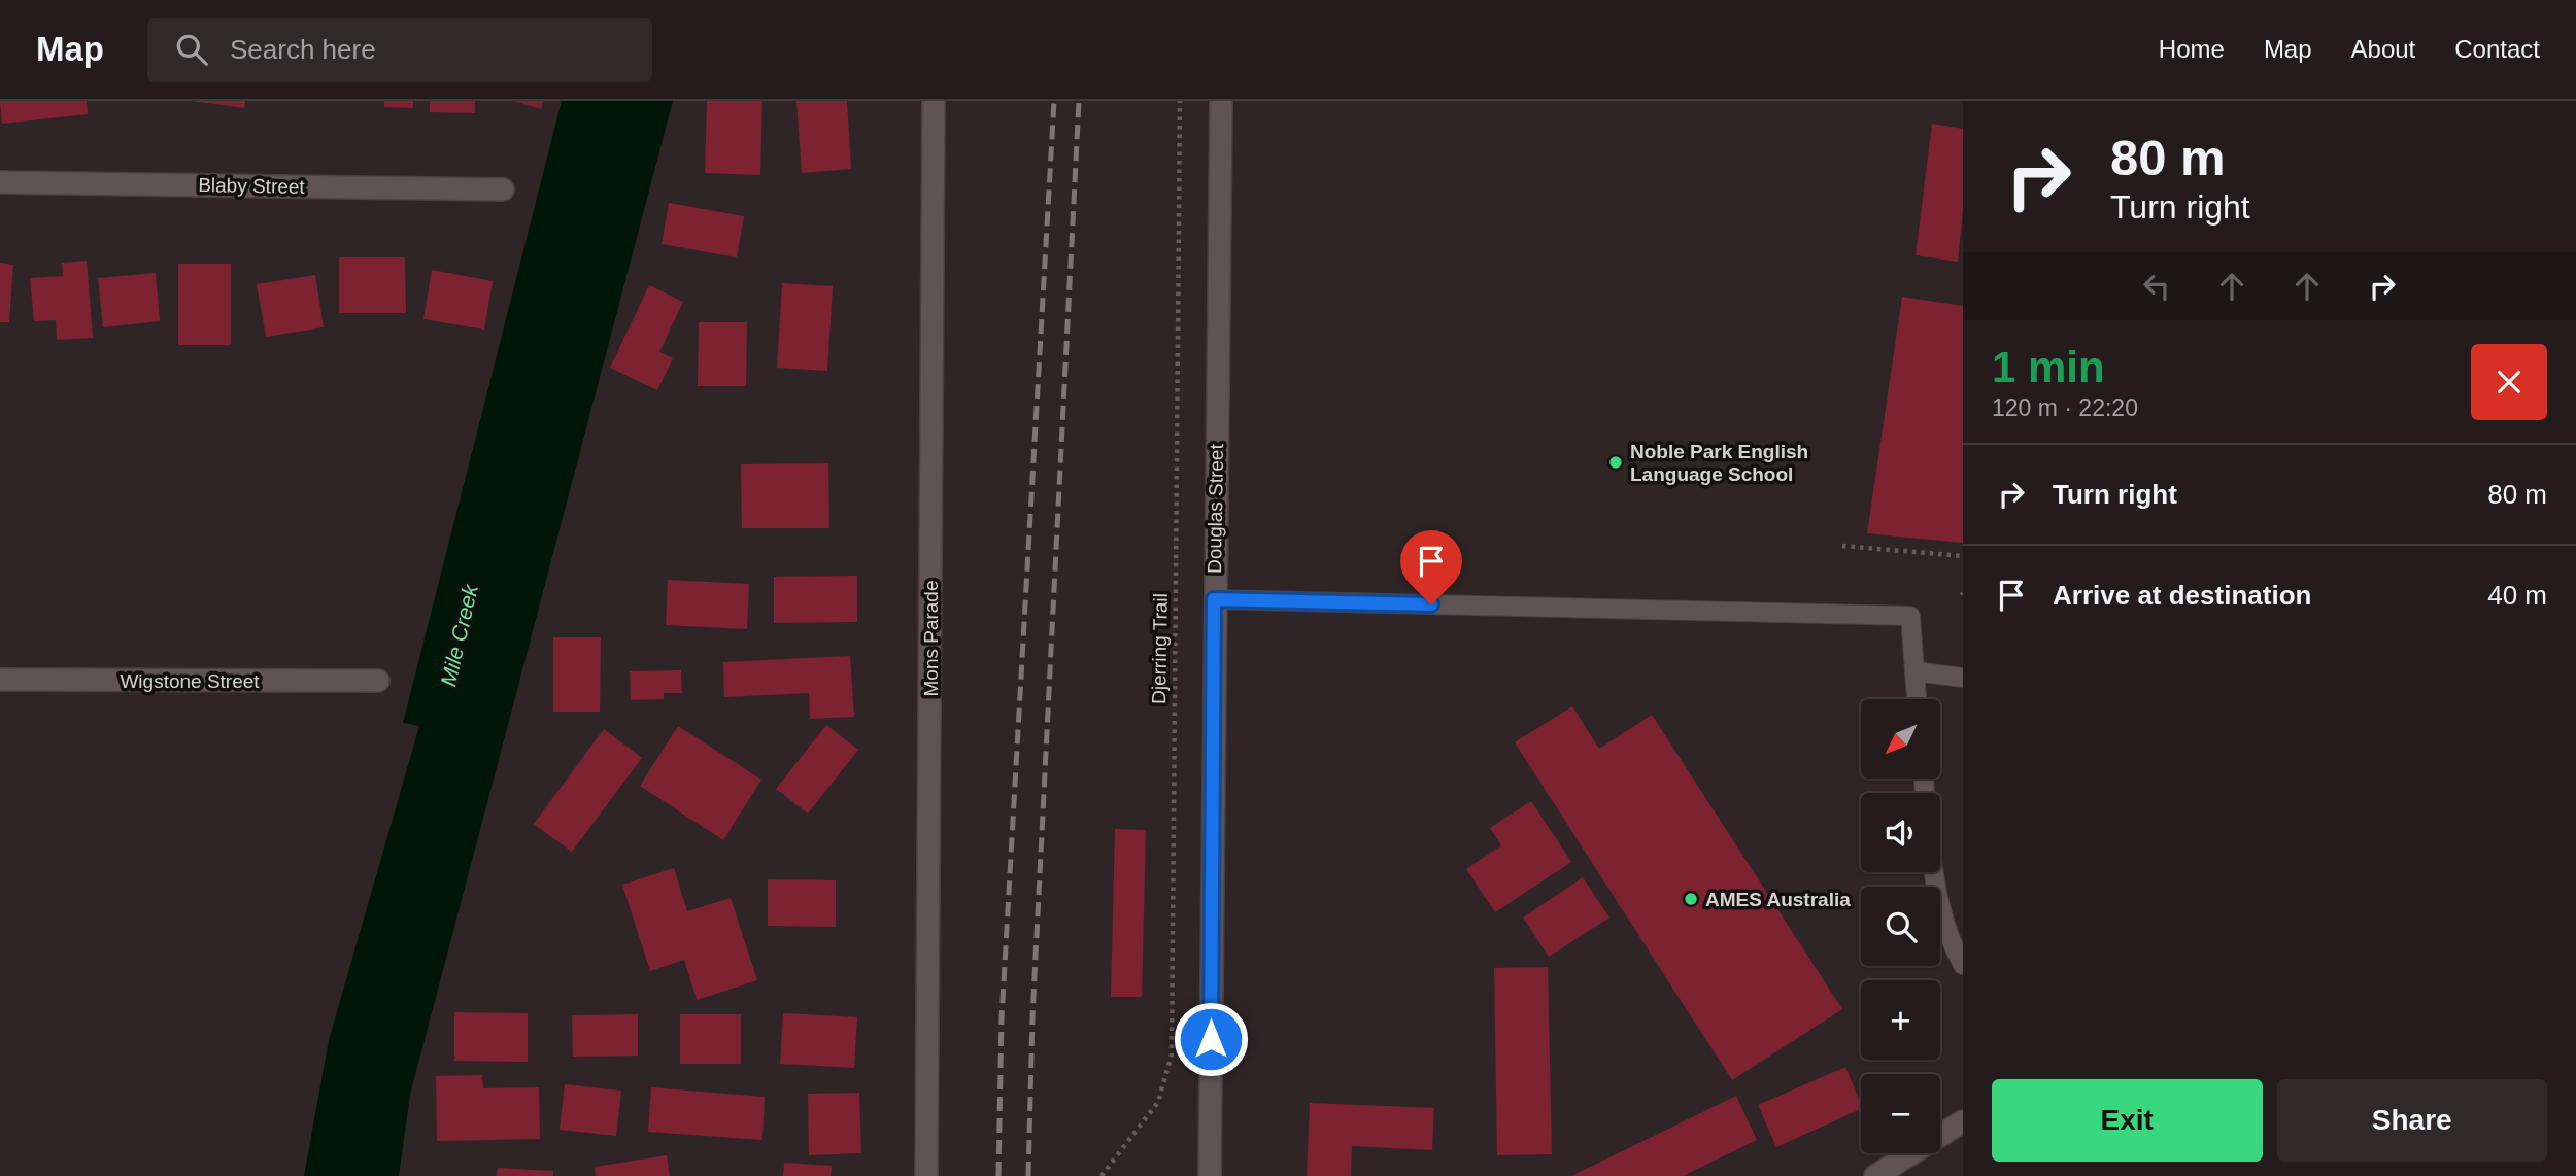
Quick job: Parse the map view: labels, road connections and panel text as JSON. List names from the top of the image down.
{
  "streets": {
    "street": [
      "Blaby Street",
      "Douglas Street",
      "Mons Parade",
      "Wigstone Street"
    ],
    "path": ["Djerring Trail"]
  },
  "water": ["Mile Creek"],
  "places": ["Noble Park English Language School", "AMES Australia"],
  "north": "bottom left",
  "page": {
    "header": "Map",
    "search": "Search here",
    "nav": [
      "Home",
      "Map",
      "About",
      "Contact"
    ],
    "turn": ["80 m", "Turn right"],
    "heading": ["1 min", "120 m · 22:20"],
    "list": [
      {
        "name": "Turn right",
        "value": "80 m"
      },
      {
        "name": "Arrive at destination",
        "value": "40 m"
      }
    ],
    "map_buttons": ["+", "−"],
    "buttons": ["Exit", "Share"]
  }
}
